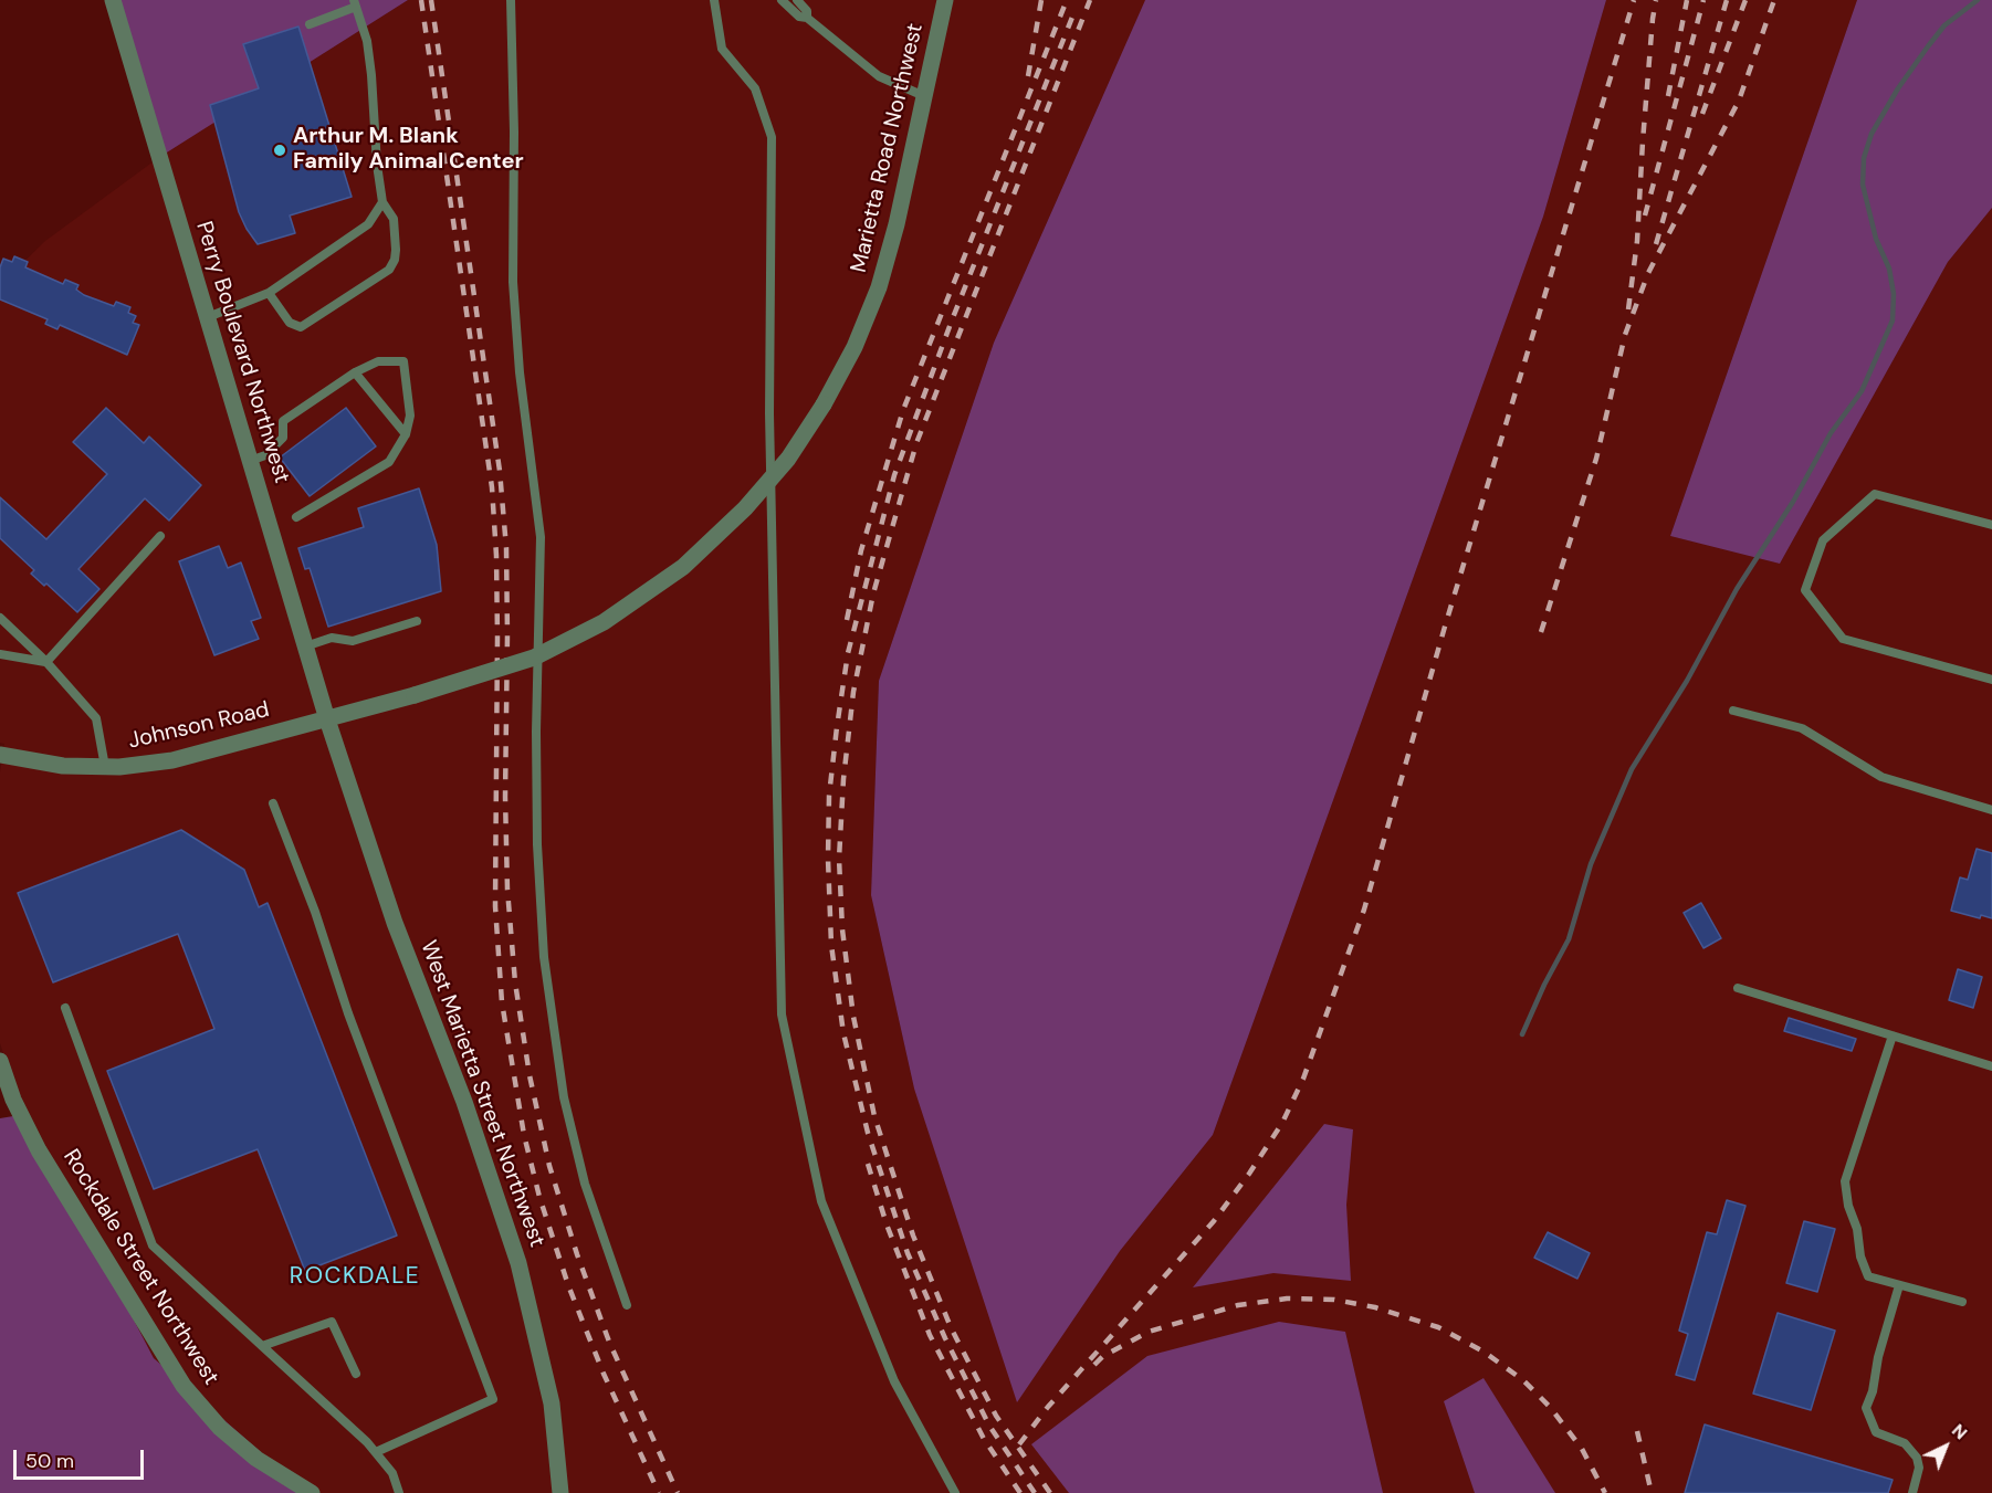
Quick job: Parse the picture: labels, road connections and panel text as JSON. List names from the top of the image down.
{
  "streets": {
    "street": [
      "Marietta Road Northwest",
      "Perry Boulevard Northwest",
      "Johnson Road",
      "West Marietta Street Northwest",
      "Rockdale Street Northwest"
    ]
  },
  "crossings": [
    ["Marietta Road Northwest", "Perry Boulevard Northwest"],
    ["Marietta Road Northwest", "Johnson Road"],
    ["Marietta Road Northwest", "West Marietta Street Northwest"],
    ["Perry Boulevard Northwest", "Johnson Road"],
    ["Perry Boulevard Northwest", "West Marietta Street Northwest"],
    ["Johnson Road", "West Marietta Street Northwest"]
  ],
  "districts": ["ROCKDALE"],
  "places": ["Arthur M. Blank Family Animal Center"],
  "scale_bar": "50 m",
  "north": "top right"
}
